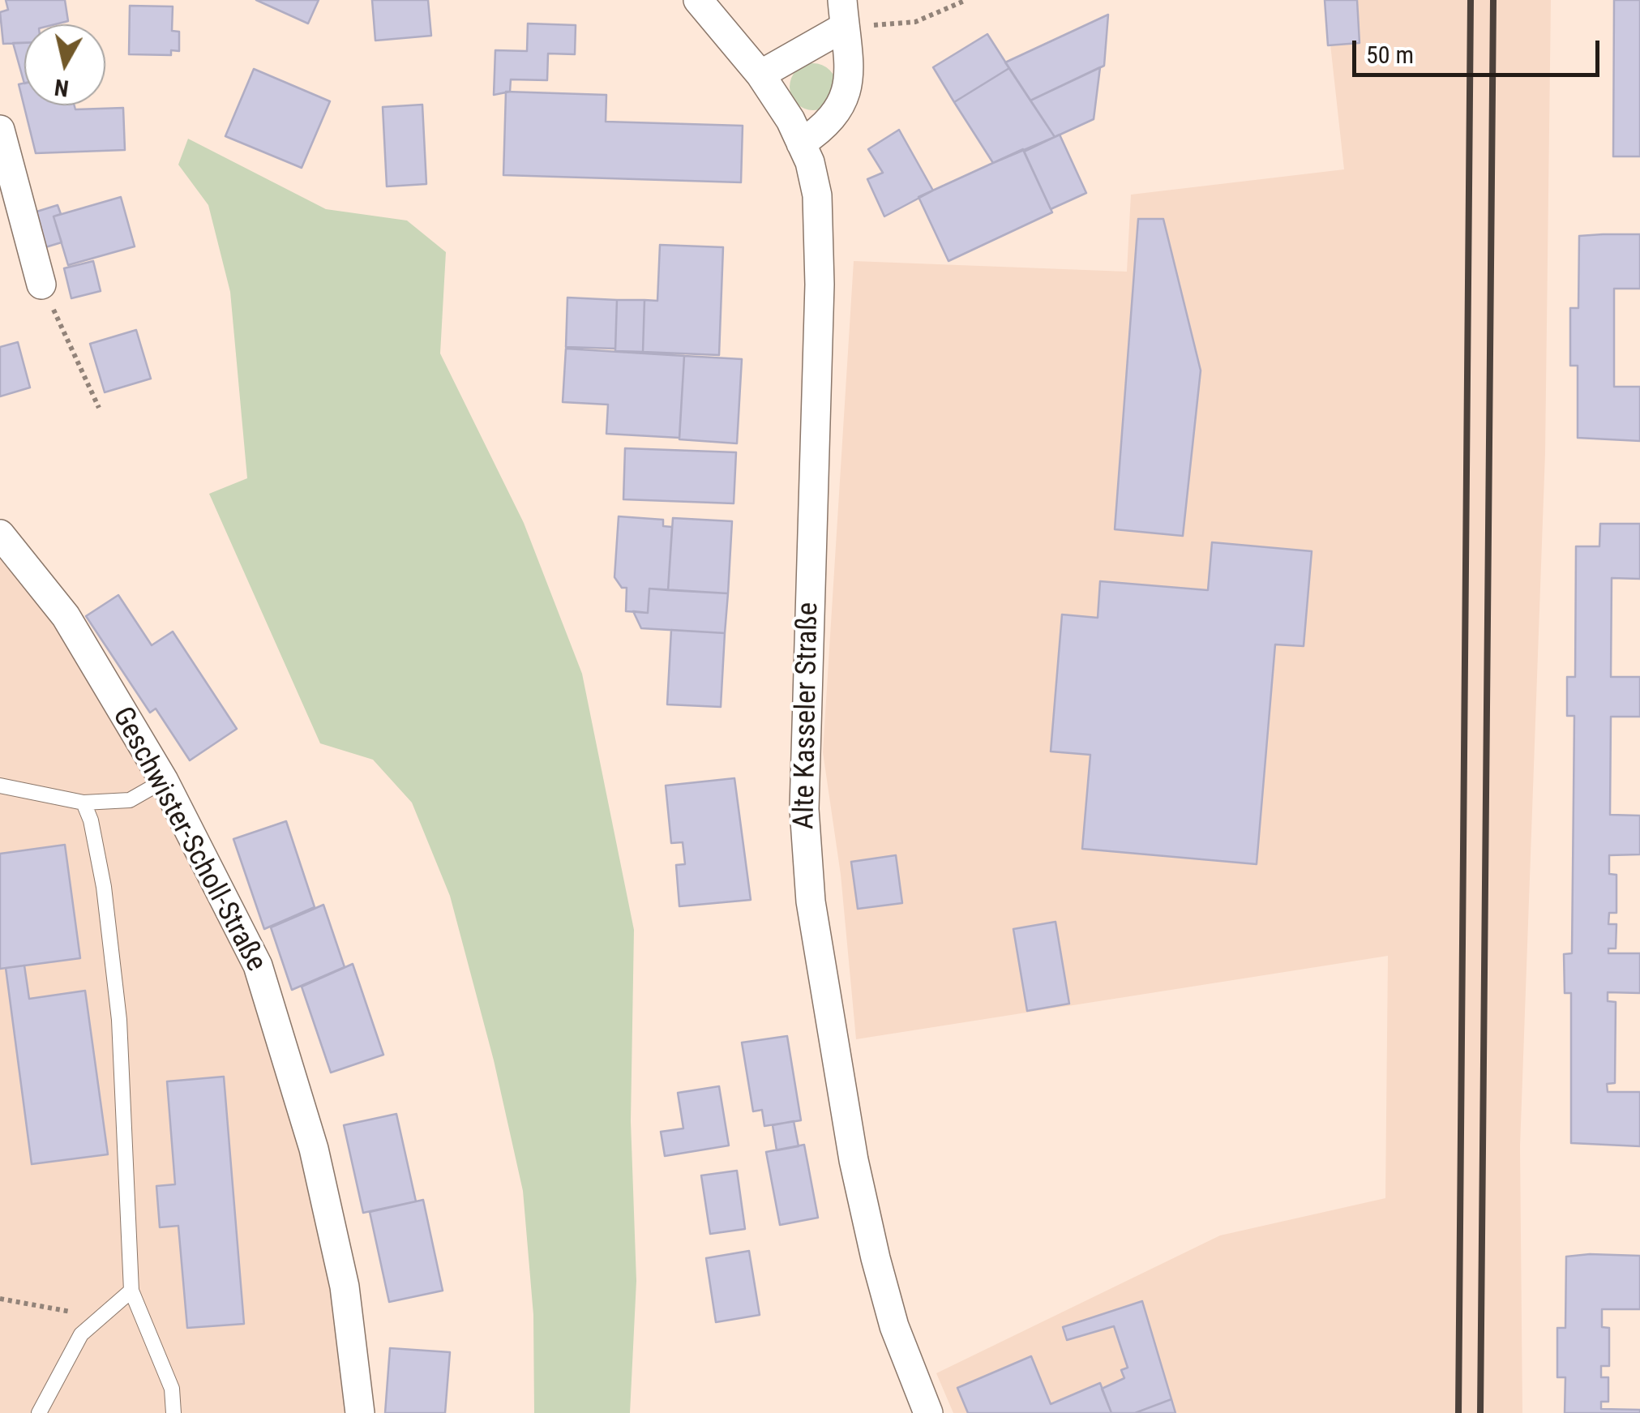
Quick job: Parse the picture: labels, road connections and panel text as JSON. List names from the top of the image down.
{
  "streets": {
    "street": ["Alte Kasseler Straße", "Geschwister-Scholl-Straße"]
  },
  "scale_bar": "50 m",
  "north": "bottom"
}
